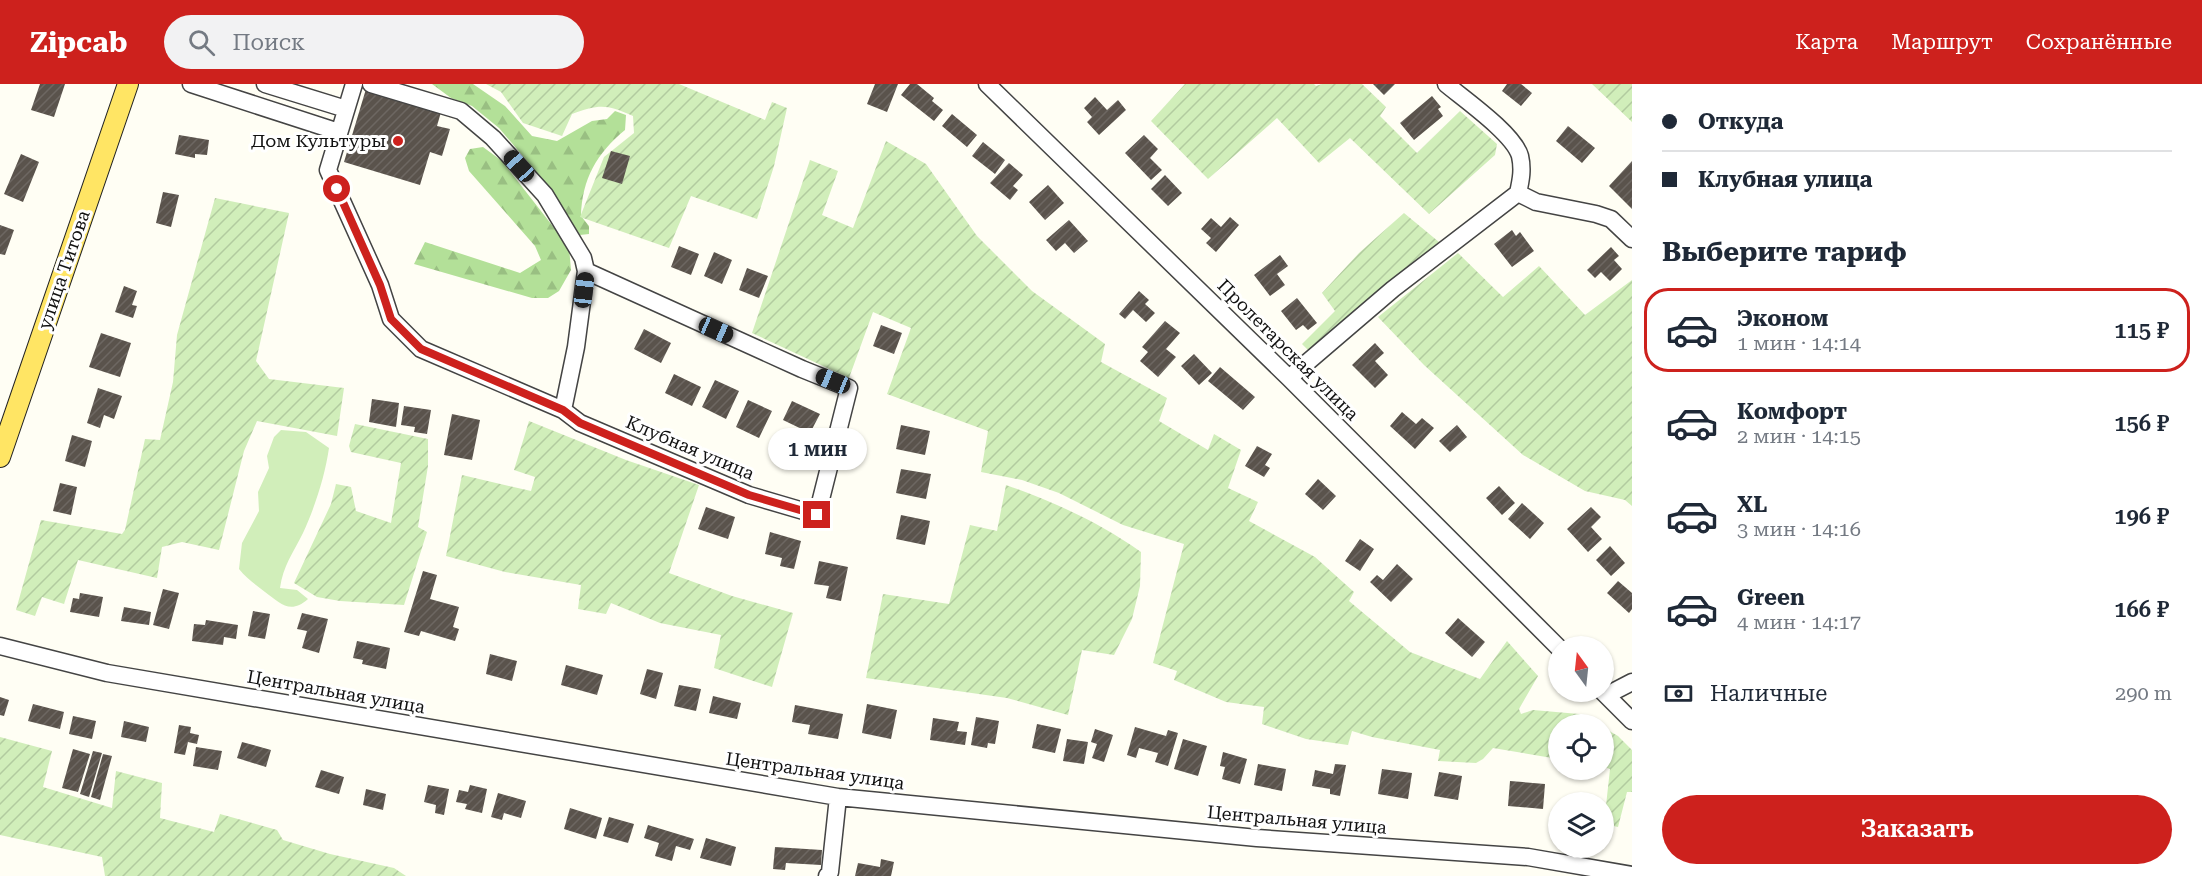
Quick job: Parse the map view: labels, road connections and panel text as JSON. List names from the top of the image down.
{
  "streets": {
    "main road": ["улица Титова"],
    "street": ["Пролетарская улица", "Клубная улица", "Центральная улица"]
  },
  "places": ["Дом Культуры"],
  "north": "top",
  "page": {
    "header": "Zipcab",
    "search": "Поиск",
    "nav": ["Карта", "Маршрут", "Сохранённые"],
    "banner": ["Откуда", "Клубная улица"],
    "heading": "Выберите тариф",
    "list": [
      {
        "name": "Эконом",
        "note": "1 мин · 14:14",
        "value": "115 ₽"
      },
      {
        "name": "Комфорт",
        "note": "2 мин · 14:15",
        "value": "156 ₽"
      },
      {
        "name": "XL",
        "note": "3 мин · 14:16",
        "value": "196 ₽"
      },
      {
        "name": "Green",
        "note": "4 мин · 14:17",
        "value": "166 ₽"
      }
    ],
    "bubble": "1 мин",
    "pay": ["Наличные", "290 m"],
    "buttons": "Заказать"
  }
}
